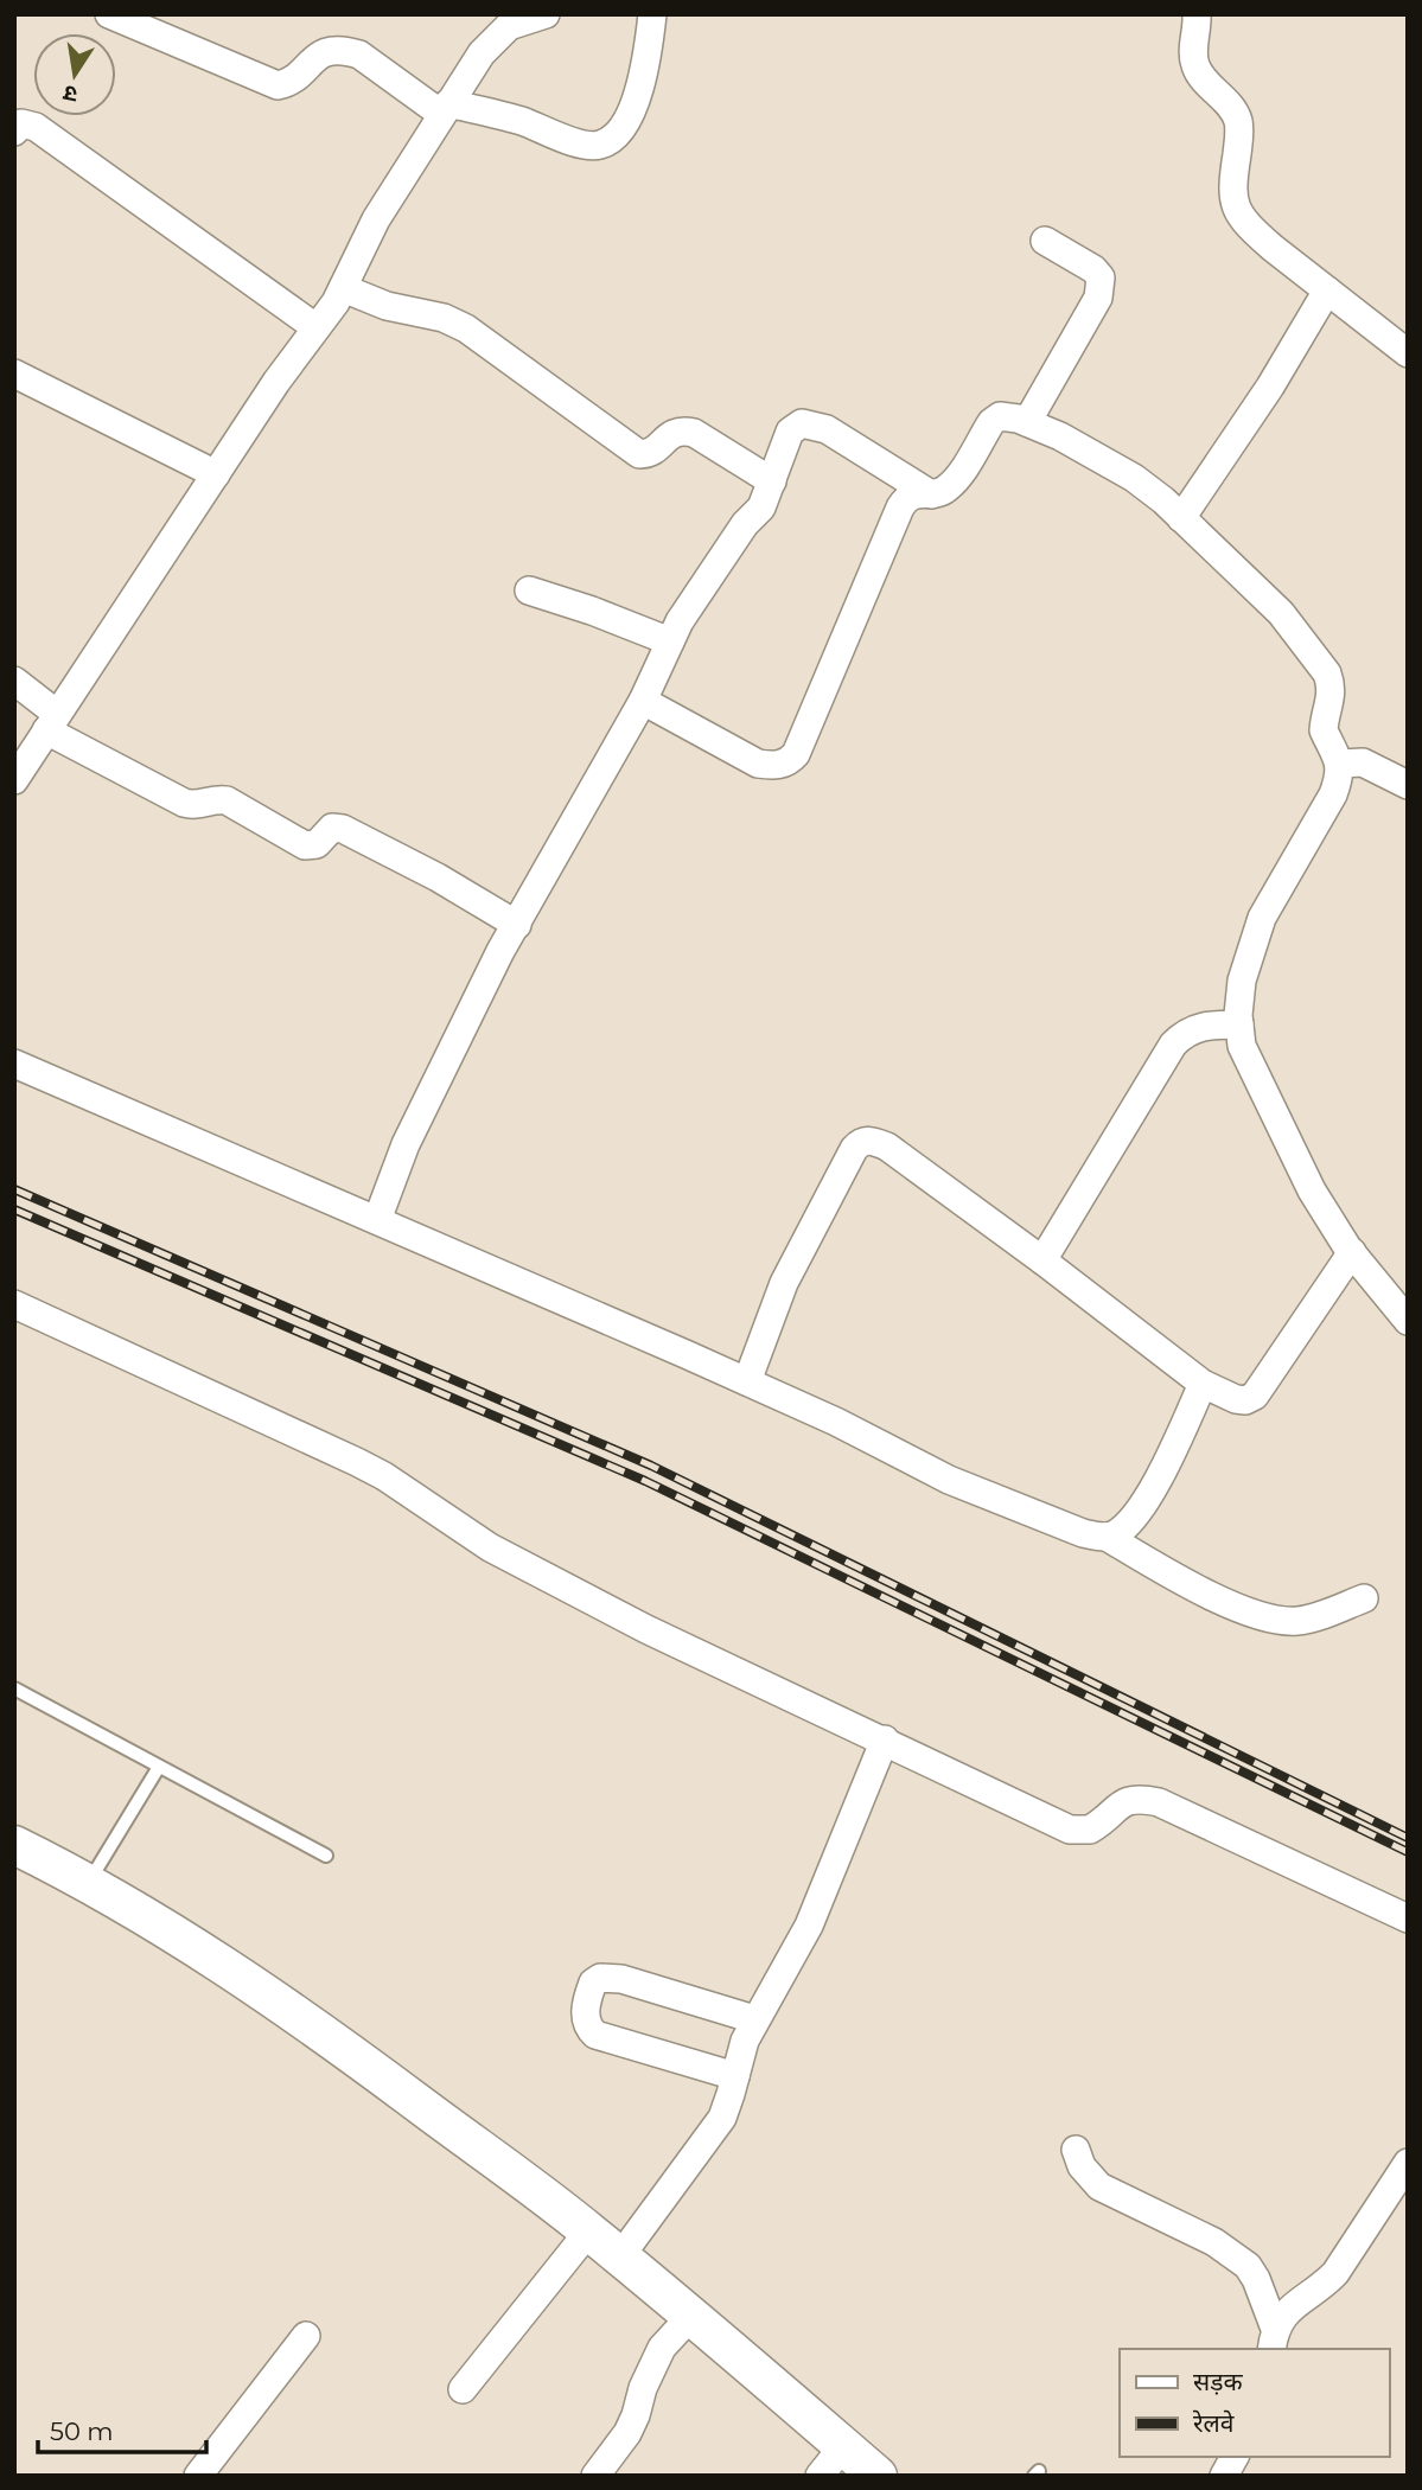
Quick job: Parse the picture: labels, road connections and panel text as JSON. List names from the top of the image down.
{
  "legend": ["सड़क", "रेलवे"],
  "scale_bar": "50 m",
  "north": "bottom"
}
